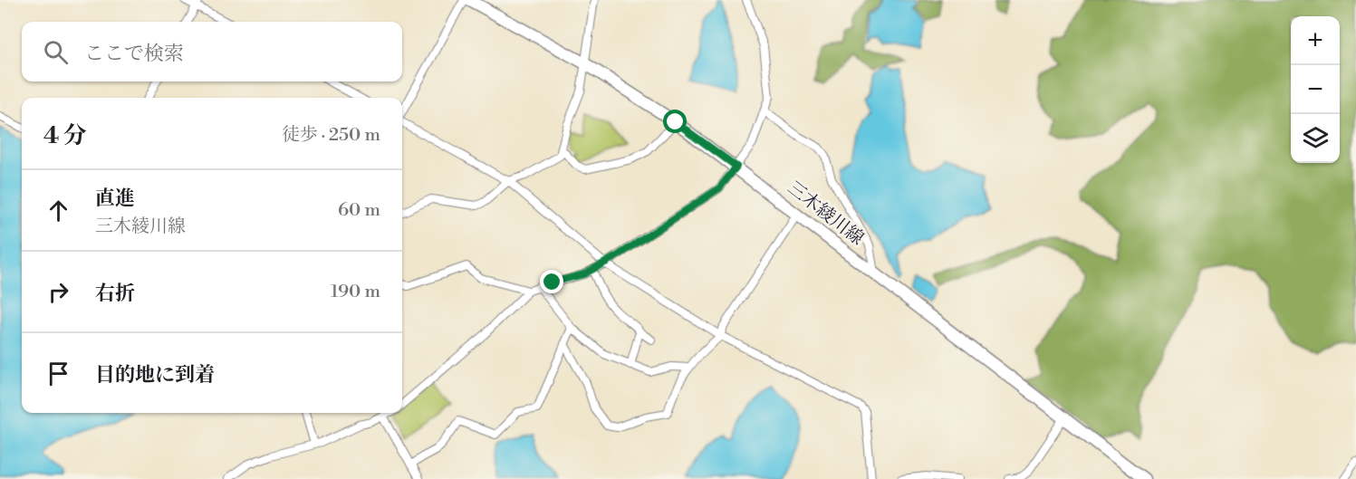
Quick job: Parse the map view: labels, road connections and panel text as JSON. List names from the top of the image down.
{
  "streets": {
    "main road": ["三木綾川線"]
  },
  "page": {
    "map_buttons": ["+", "−"],
    "search": "ここで検索",
    "heading": ["4 分", "徒歩 · 250 m"],
    "list": [
      ["直進", "三木綾川線", "60 m"],
      ["右折", "190 m"],
      "目的地に到着"
    ]
  }
}
